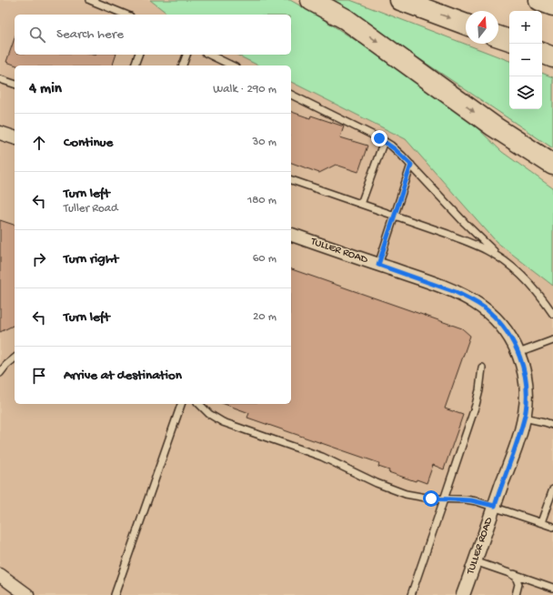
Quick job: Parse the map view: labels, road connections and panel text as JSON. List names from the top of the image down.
{
  "streets": {
    "street": ["TULLER ROAD"]
  },
  "north": "top",
  "page": {
    "map_buttons": ["+", "−"],
    "search": "Search here",
    "heading": ["4 min", "Walk · 290 m"],
    "list": [
      ["Continue", "30 m"],
      ["Turn left", "Tuller Road", "180 m"],
      ["Turn right", "60 m"],
      ["Turn left", "20 m"],
      "Arrive at destination"
    ]
  }
}
